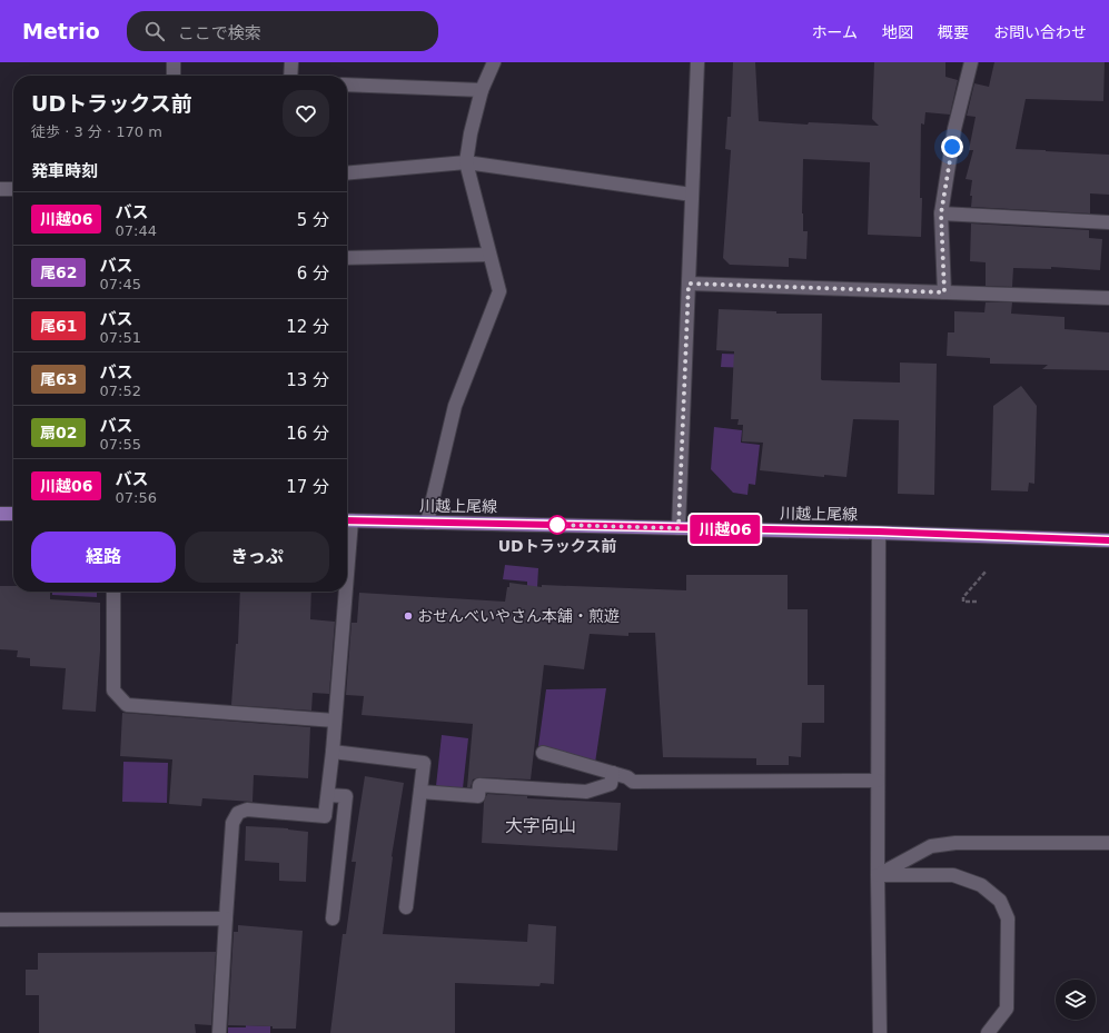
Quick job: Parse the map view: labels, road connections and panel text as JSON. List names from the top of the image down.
{
  "streets": {
    "main road": ["川越上尾線"]
  },
  "districts": ["大字向山"],
  "places": ["UDトラックス前", "おせんべいやさん本舗・煎遊"],
  "lines": ["bus line 川越06"],
  "page": {
    "header": "Metrio",
    "search": "ここで検索",
    "nav": [
      "ホーム",
      "地図",
      "概要",
      "お問い合わせ"
    ],
    "on_map": "川越06",
    "heading": [
      ["UDトラックス前", "徒歩 · 3 分 · 170 m"],
      "発車時刻"
    ],
    "list": [
      {
        "mark": "川越06",
        "name": "バス",
        "note": "07:44",
        "value": "5 分"
      },
      {
        "mark": "尾62",
        "name": "バス",
        "note": "07:45",
        "value": "6 分"
      },
      {
        "mark": "尾61",
        "name": "バス",
        "note": "07:51",
        "value": "12 分"
      },
      {
        "mark": "尾63",
        "name": "バス",
        "note": "07:52",
        "value": "13 分"
      },
      {
        "mark": "扇02",
        "name": "バス",
        "note": "07:55",
        "value": "16 分"
      },
      {
        "mark": "川越06",
        "name": "バス",
        "note": "07:56",
        "value": "17 分"
      }
    ],
    "buttons": ["経路", "きっぷ"]
  }
}
